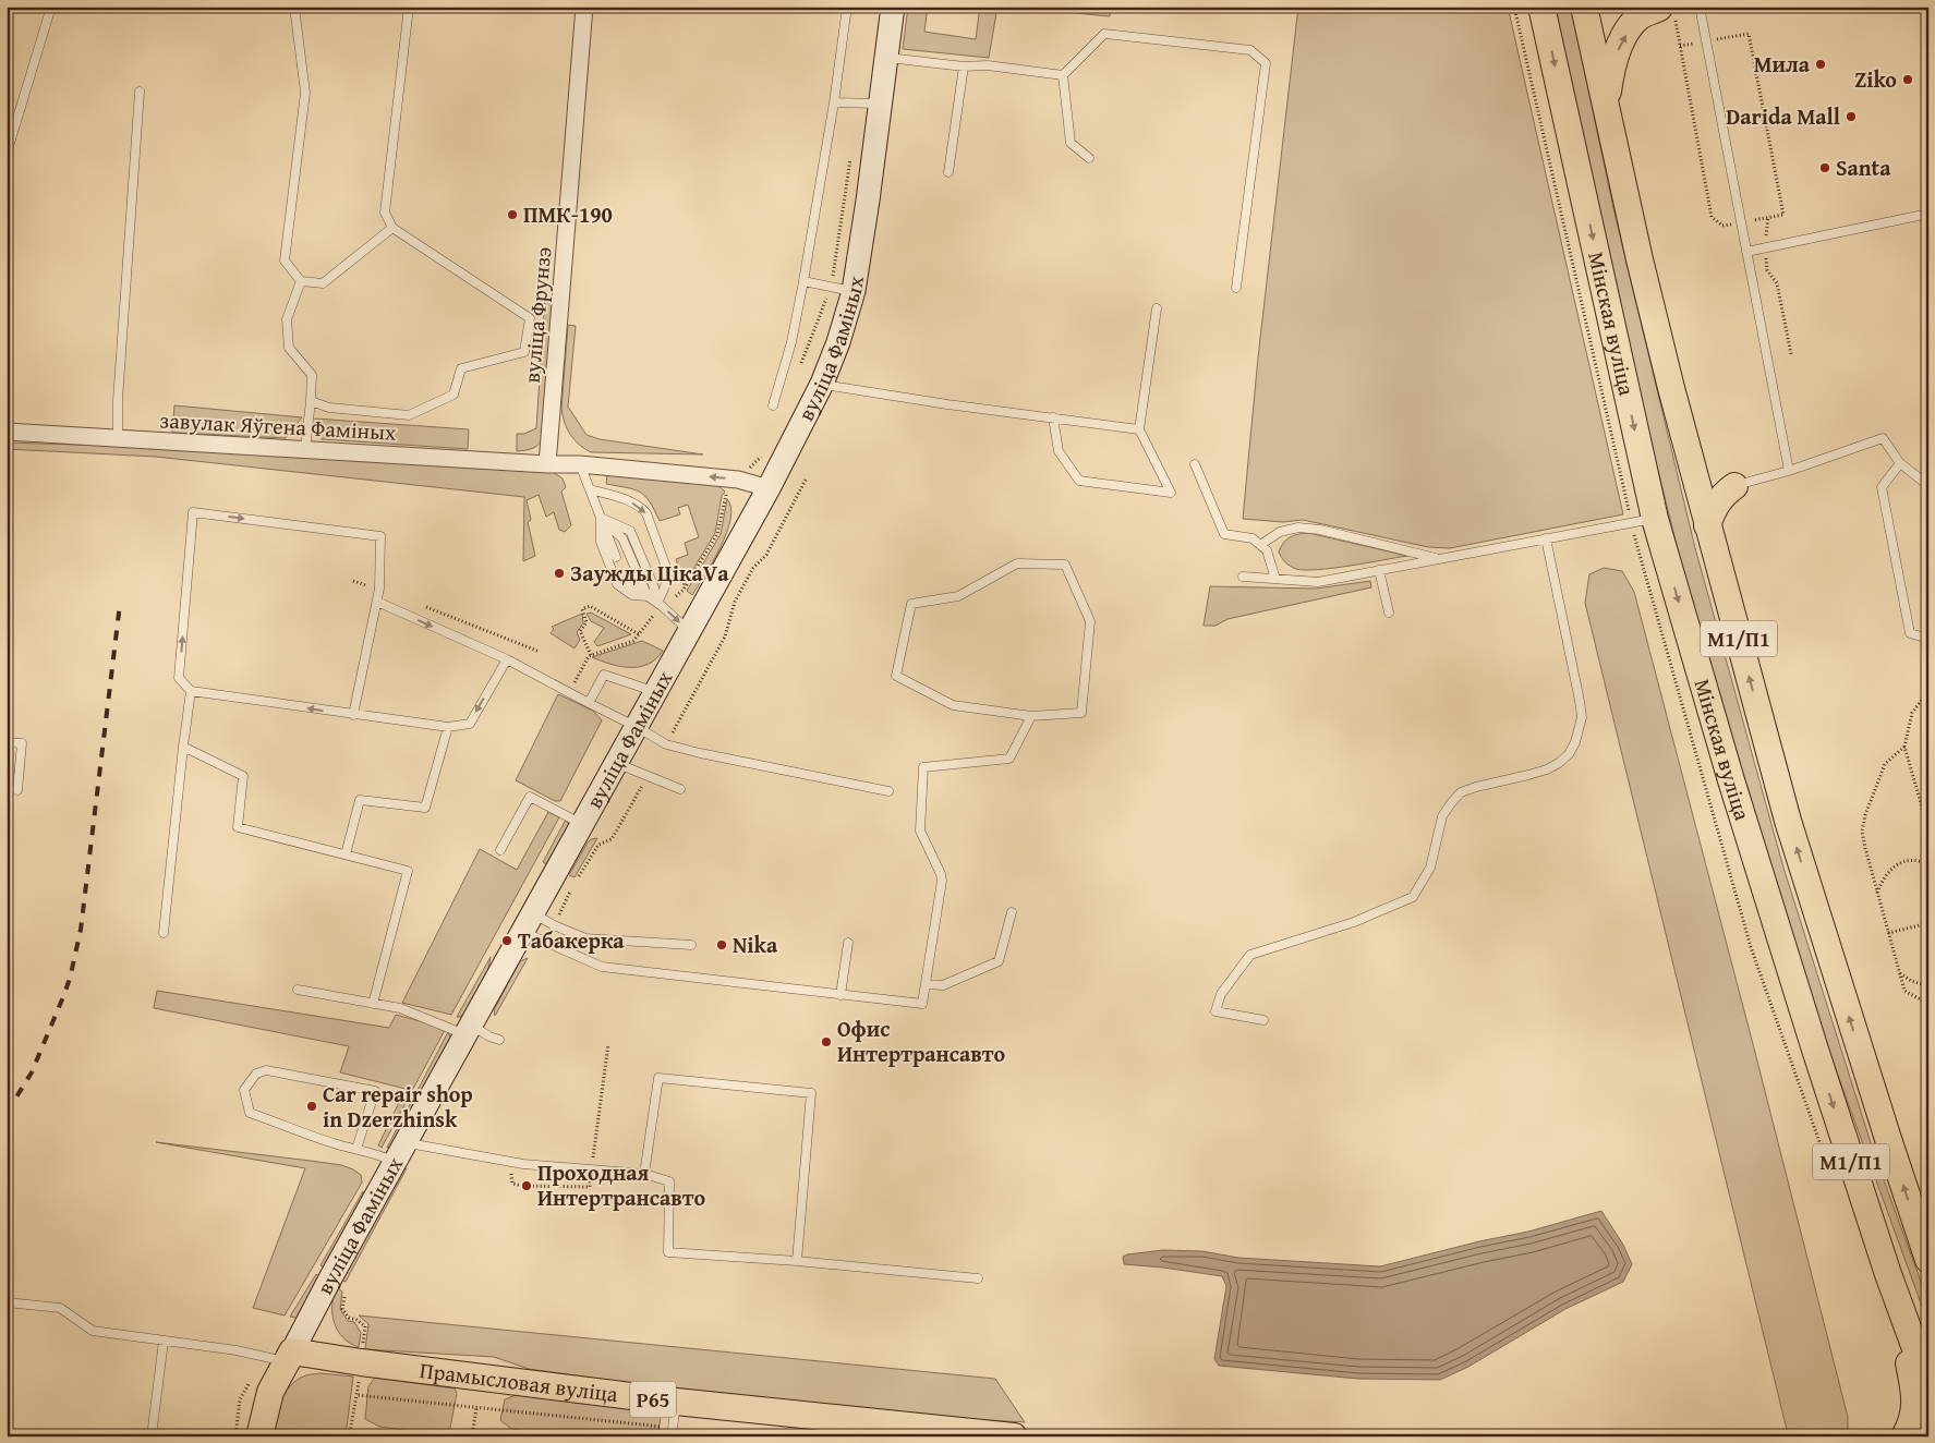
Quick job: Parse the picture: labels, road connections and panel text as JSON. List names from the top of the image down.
{
  "streets": {
    "main road": [
      "Мінская вуліца",
      "вуліца Фаміных",
      "М1/П1",
      "Прамысловая вуліца",
      "Р65"
    ],
    "street": ["вуліца Фрунзэ", "завулак Яўгена Фаміных"]
  },
  "crossings": [
    ["вуліца Фрунзэ", "завулак Яўгена Фаміных"],
    ["вуліца Фаміных", "завулак Яўгена Фаміных"],
    ["вуліца Фаміных", "Прамысловая вуліца"]
  ],
  "places": [
    "Мила",
    "Ziko",
    "Darida Mall",
    "Santa",
    "ПМК-190",
    "Заужды ЦікаVа",
    "Табакерка",
    "Nika",
    "Офис Интертрансавто",
    "Car repair shop in Dzerzhinsk",
    "Проходная Интертрансавто"
  ]
}
